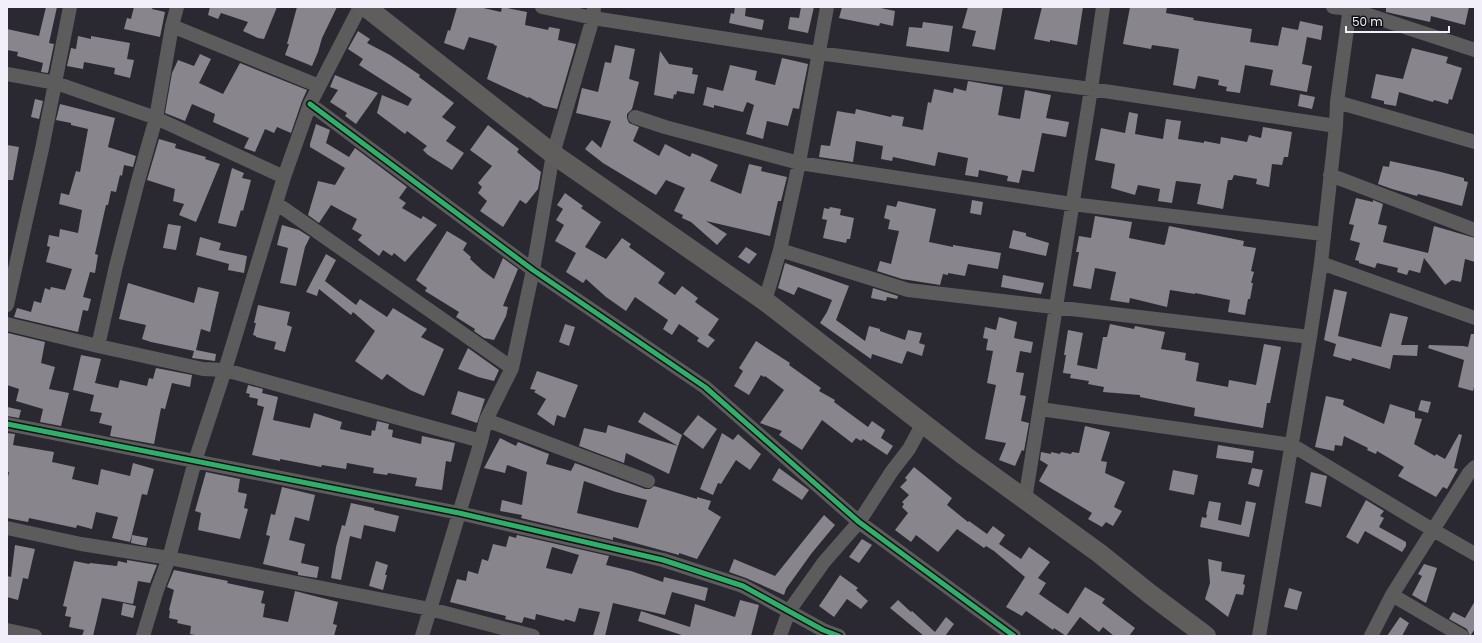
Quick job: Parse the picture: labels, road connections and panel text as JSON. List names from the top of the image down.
{
  "scale_bar": "50 m"
}
